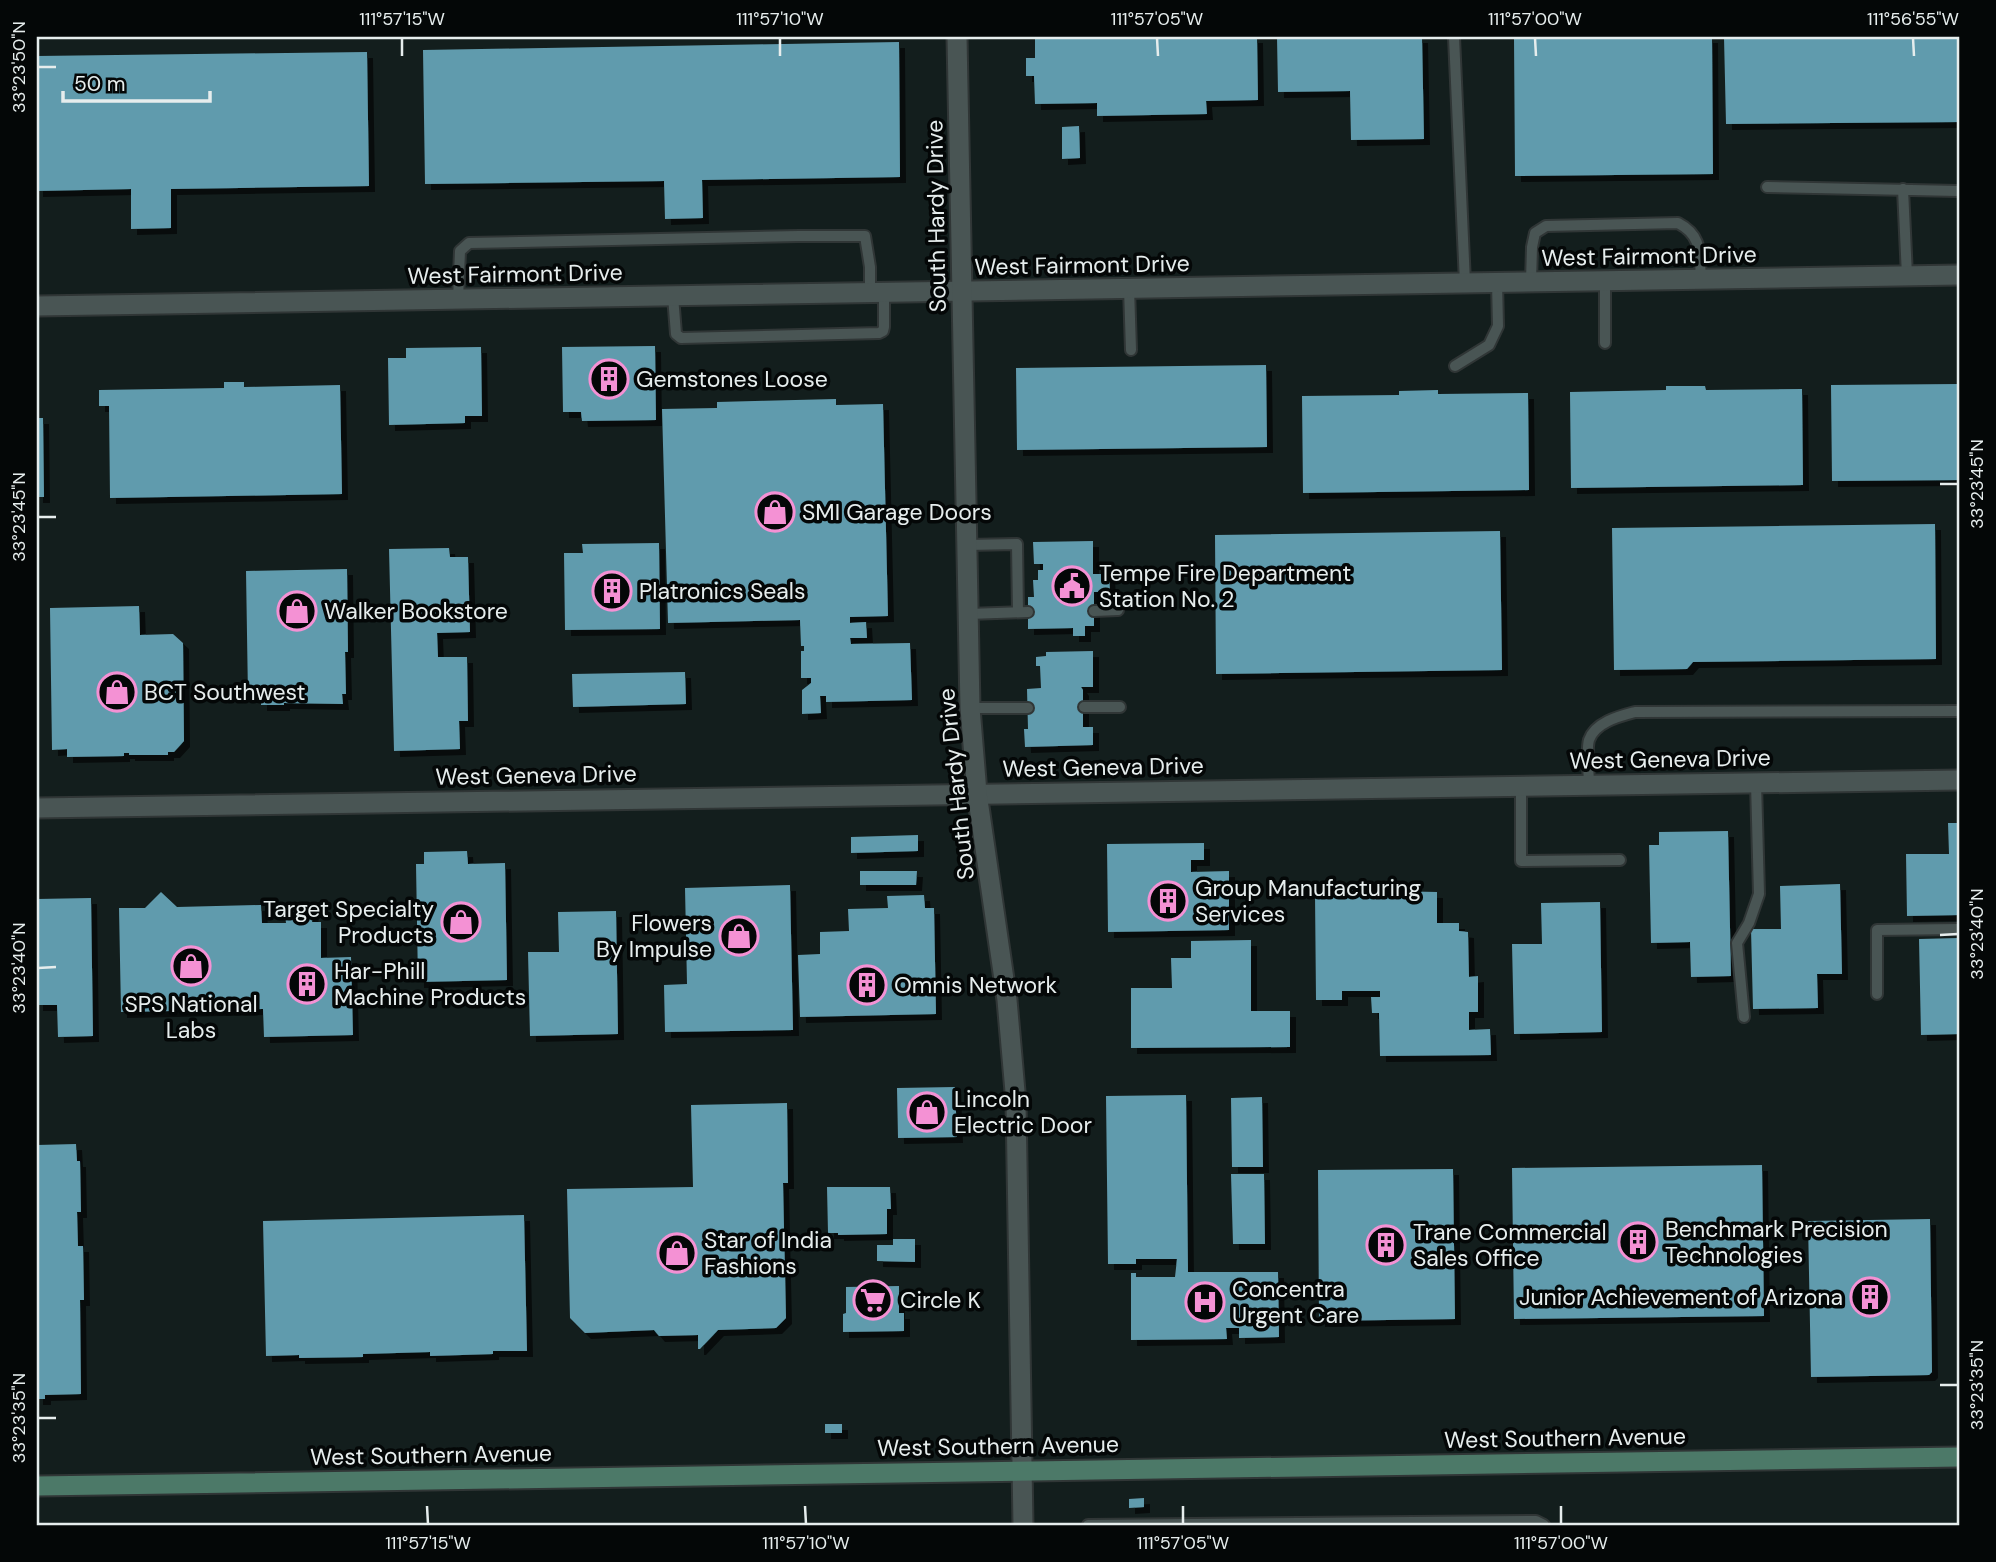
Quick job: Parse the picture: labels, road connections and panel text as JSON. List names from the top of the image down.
{
  "streets": {
    "main road": ["West Southern Avenue"],
    "street": ["South Hardy Drive", "West Fairmont Drive", "West Geneva Drive"]
  },
  "crossings": [
    ["South Hardy Drive", "West Fairmont Drive"],
    ["South Hardy Drive", "West Geneva Drive"],
    ["South Hardy Drive", "West Southern Avenue"]
  ],
  "places": {
    "building": [
      "Gemstones Loose",
      "Platronics Seals",
      "Group Manufacturing Services",
      "Har-Phill Machine Products",
      "Omnis Network",
      "Benchmark Precision Technologies",
      "Trane Commercial Sales Office",
      "Junior Achievement of Arizona"
    ],
    "shop": [
      "SMI Garage Doors",
      "Walker Bookstore",
      "BCT Southwest",
      "Target Specialty Products",
      "Flowers By Impulse",
      "SPS National Labs",
      "Lincoln Electric Door",
      "Star of India Fashions"
    ],
    "public building": ["Tempe Fire Department Station No. 2"],
    "supermarket": ["Circle K"],
    "hospital": ["Concentra Urgent Care"]
  },
  "scale_bar": "50 m",
  "coordinates": [
    "111°57'15\"W",
    "111°57'10\"W",
    "111°57'05\"W",
    "111°57'00\"W",
    "111°56'55\"W",
    "33°23'50\"N",
    "33°23'45\"N",
    "33°23'40\"N",
    "33°23'35\"N"
  ]
}
